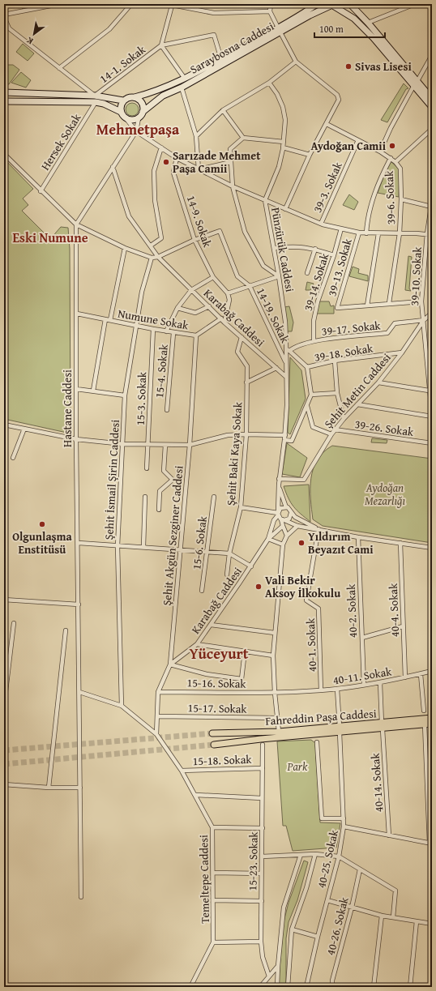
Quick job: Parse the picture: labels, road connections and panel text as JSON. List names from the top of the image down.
{
  "streets": {
    "main road": ["Fahreddin Paşa Caddesi"],
    "street": [
      "Saraybosna Caddesi",
      "14-1. Sokak",
      "Hersek Sokak",
      "39-3. Sokak",
      "39-6. Sokak",
      "14-9. Sokak",
      "Pünzürük Caddesi",
      "39-13. Sokak",
      "39-10. Sokak",
      "39-14. Sokak",
      "14-19. Sokak",
      "Karabağ Caddesi",
      "Numune Sokak",
      "39-17. Sokak",
      "39-18. Sokak",
      "15-4. Sokak",
      "Şehit Metin Caddesi",
      "15-3. Sokak",
      "Hastane Caddesi",
      "39-26. Sokak",
      "Şehit Baki Kaya Sokak",
      "Şehit İsmail Şirin Caddesi",
      "Şehit Akgün Sezginer Caddesi",
      "15-6. Sokak",
      "40-4. Sokak",
      "40-2. Sokak",
      "40-1. Sokak",
      "40-11. Sokak",
      "15-16. Sokak",
      "15-17. Sokak",
      "15-18. Sokak",
      "40-14. Sokak",
      "40-25. Sokak",
      "15-23. Sokak",
      "Temeltepe Caddesi",
      "40-26. Sokak"
    ]
  },
  "crossings": [
    ["14-9. Sokak", "14-19. Sokak"],
    ["Pünzürük Caddesi", "14-19. Sokak"],
    ["Pünzürük Caddesi", "Karabağ Caddesi"],
    ["Pünzürük Caddesi", "39-17. Sokak"],
    ["39-10. Sokak", "39-17. Sokak"],
    ["39-10. Sokak", "Şehit Metin Caddesi"],
    ["39-14. Sokak", "39-17. Sokak"],
    ["Karabağ Caddesi", "Numune Sokak"],
    ["Karabağ Caddesi", "Şehit Metin Caddesi"],
    ["Karabağ Caddesi", "Şehit Baki Kaya Sokak"],
    ["Karabağ Caddesi", "Şehit Akgün Sezginer Caddesi"],
    ["Numune Sokak", "15-4. Sokak"],
    ["Numune Sokak", "15-3. Sokak"],
    ["Numune Sokak", "Hastane Caddesi"],
    ["Numune Sokak", "Şehit İsmail Şirin Caddesi"],
    ["Numune Sokak", "Şehit Akgün Sezginer Caddesi"],
    ["39-17. Sokak", "Şehit Metin Caddesi"],
    ["39-18. Sokak", "Şehit Metin Caddesi"],
    ["Şehit Metin Caddesi", "39-26. Sokak"],
    ["Hastane Caddesi", "Temeltepe Caddesi"],
    ["Şehit İsmail Şirin Caddesi", "Temeltepe Caddesi"],
    ["Şehit Akgün Sezginer Caddesi", "15-16. Sokak"],
    ["Şehit Akgün Sezginer Caddesi", "15-17. Sokak"],
    ["Şehit Akgün Sezginer Caddesi", "Temeltepe Caddesi"],
    ["40-4. Sokak", "40-11. Sokak"],
    ["40-2. Sokak", "40-11. Sokak"],
    ["40-1. Sokak", "40-11. Sokak"],
    ["40-11. Sokak", "15-16. Sokak"],
    ["40-11. Sokak", "40-14. Sokak"],
    ["40-11. Sokak", "40-25. Sokak"],
    ["Fahreddin Paşa Caddesi", "40-14. Sokak"],
    ["Fahreddin Paşa Caddesi", "40-25. Sokak"],
    ["15-18. Sokak", "15-23. Sokak"],
    ["15-18. Sokak", "Temeltepe Caddesi"]
  ],
  "districts": ["Mehmetpaşa", "Eski Numune", "Yüceyurt"],
  "parks": ["Aydoğan Mezarlığı", "Park"],
  "places": [
    "Sivas Lisesi",
    "Aydoğan Camii",
    "Sarızade Mehmet Paşa Camii",
    "Olgunlaşma Enstitüsü",
    "Yıldırım Beyazıt Cami",
    "Vali Bekir Aksoy İlkokulu"
  ],
  "scale_bar": "100 m",
  "north": "bottom left"
}
